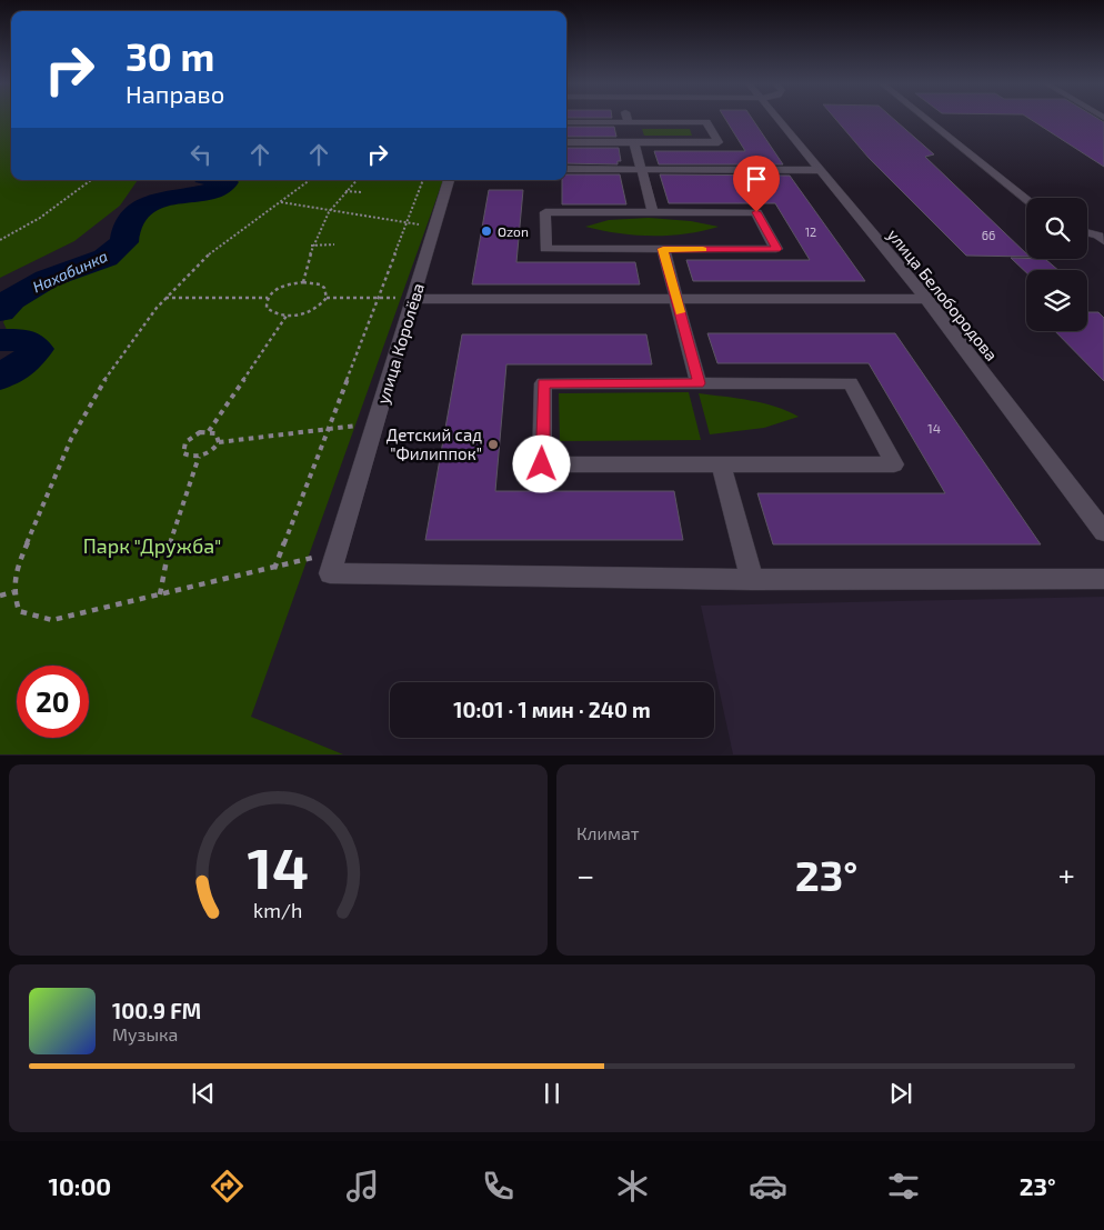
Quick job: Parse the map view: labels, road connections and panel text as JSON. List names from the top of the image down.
{
  "streets": {
    "street": ["улица Белобородова", "улица Королёва"]
  },
  "water": ["Нахабинка"],
  "parks": ["Парк \"Дружба\""],
  "places": ["Ozon", "Детский сад \"Филиппок\""],
  "house_numbers": ["12", "66", "14"],
  "page": {
    "turn": ["30 m", "Направо"],
    "limit": "20",
    "trip": "10:01 · 1 мин · 240 m",
    "tile": "Климат",
    "heat": ["−", "23°", "+"],
    "song": ["100.9 FM", "Музыка"],
    "tabs": ["10:00", "23°"],
    "gauge": ["14", "km/h"]
  }
}
